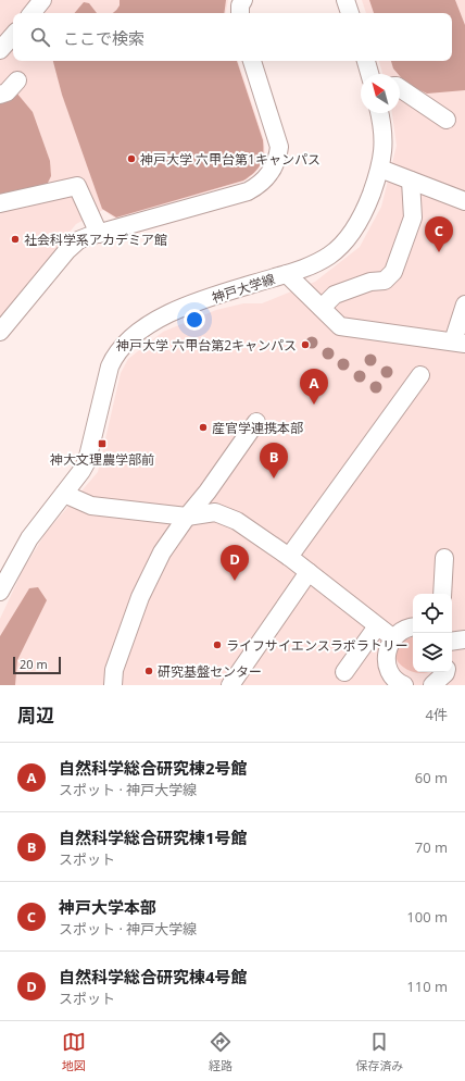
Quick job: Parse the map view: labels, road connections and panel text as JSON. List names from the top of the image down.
{
  "streets": {
    "street": ["神戸大学線"]
  },
  "places": {
    "other": [
      "神戸大学 六甲台第1キャンパス",
      "社会科学系アカデミア館",
      "神戸大学 六甲台第2キャンパス",
      "産官学連携本部",
      "ライフサイエンスラボラトリー",
      "研究基盤センター"
    ],
    "transit": ["神大文理農学部前"]
  },
  "scale_bar": "20 m",
  "north": "top left",
  "page": {
    "search": "ここで検索",
    "pins": [
      "C",
      "A",
      "B",
      "D"
    ],
    "scale": "20 m",
    "heading": ["周辺", "4件"],
    "list": [
      {
        "mark": "A",
        "name": "自然科学総合研究棟2号館",
        "note": "スポット · 神戸大学線",
        "value": "60 m"
      },
      {
        "mark": "B",
        "name": "自然科学総合研究棟1号館",
        "note": "スポット",
        "value": "70 m"
      },
      {
        "mark": "C",
        "name": "神戸大学本部",
        "note": "スポット · 神戸大学線",
        "value": "100 m"
      },
      {
        "mark": "D",
        "name": "自然科学総合研究棟4号館",
        "note": "スポット",
        "value": "110 m"
      }
    ],
    "nav": ["地図", "経路", "保存済み"]
  }
}
